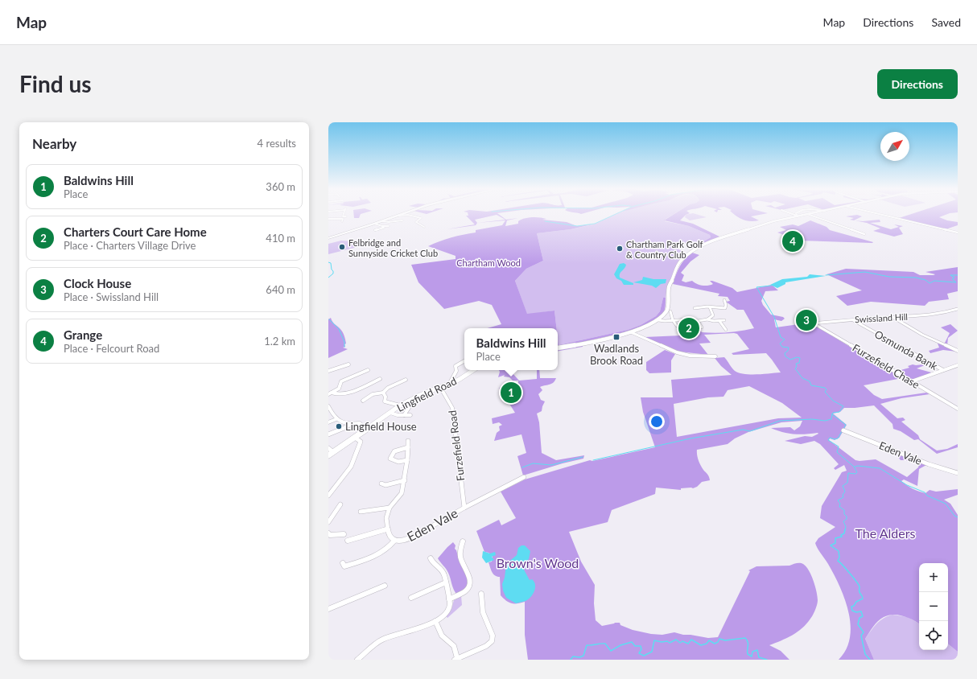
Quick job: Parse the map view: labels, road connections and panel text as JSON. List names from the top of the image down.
{
  "streets": {
    "street": [
      "Swissland Hill",
      "Osmunda Bank",
      "Furzefield Chase",
      "Lingfield Road",
      "Furzefield Road",
      "Eden Vale"
    ]
  },
  "crossings": [
    ["Swissland Hill", "Osmunda Bank"],
    ["Swissland Hill", "Furzefield Chase"],
    ["Lingfield Road", "Furzefield Road"],
    ["Furzefield Road", "Eden Vale"]
  ],
  "parks": ["Chartham Wood", "The Alders", "Brown's Wood"],
  "places": {
    "other": ["Felbridge and Sunnyside Cricket Club", "Chartham Park Golf & Country Club", "Lingfield House"],
    "transit": ["Wadlands Brook Road"]
  },
  "north": "top right",
  "page": {
    "header": "Map",
    "nav": ["Map", "Directions", "Saved"],
    "buttons": "Directions",
    "title": "Find us",
    "heading": ["Nearby", "4 results"],
    "list": [
      {
        "mark": "1",
        "name": "Baldwins Hill",
        "note": "Place",
        "value": "360 m"
      },
      {
        "mark": "2",
        "name": "Charters Court Care Home",
        "note": "Place · Charters Village Drive",
        "value": "410 m"
      },
      {
        "mark": "3",
        "name": "Clock House",
        "note": "Place · Swissland Hill",
        "value": "640 m"
      },
      {
        "mark": "4",
        "name": "Grange",
        "note": "Place · Felcourt Road",
        "value": "1.2 km"
      }
    ],
    "pins": [
      "4",
      "3",
      "2",
      "1"
    ],
    "popup": ["Baldwins Hill", "Place"],
    "map_buttons": ["+", "−"]
  }
}
